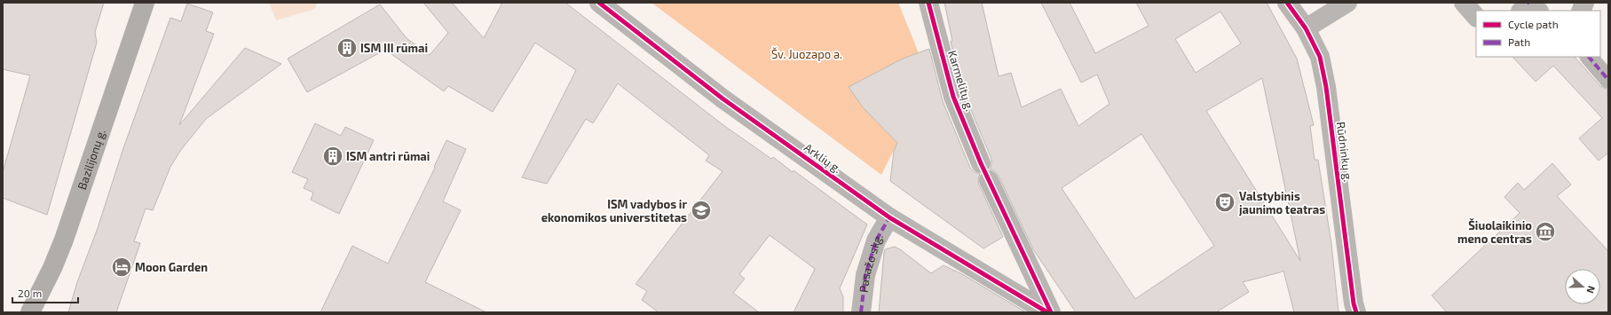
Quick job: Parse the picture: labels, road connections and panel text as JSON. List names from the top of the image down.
{
  "streets": {
    "main road": ["Bazilijonų g."],
    "street": [
      "Karmelitų g.",
      "Rūdninkų g.",
      "Arklių g.",
      "Pasažo skg."
    ]
  },
  "crossings": [
    ["Arklių g.", "Pasažo skg."]
  ],
  "parks": ["Šv. Juozapo a."],
  "places": {
    "building": ["ISM III rūmai", "ISM antri rūmai"],
    "theatre": ["Valstybinis jaunimo teatras"],
    "school or university": ["ISM vadybos ir ekonomikos universtitetas"],
    "museum": ["Šiuolaikinio meno centras"],
    "hotel": ["Moon Garden"]
  },
  "legend": ["Cycle path", "Path"],
  "scale_bar": "20 m",
  "north": "right"
}
